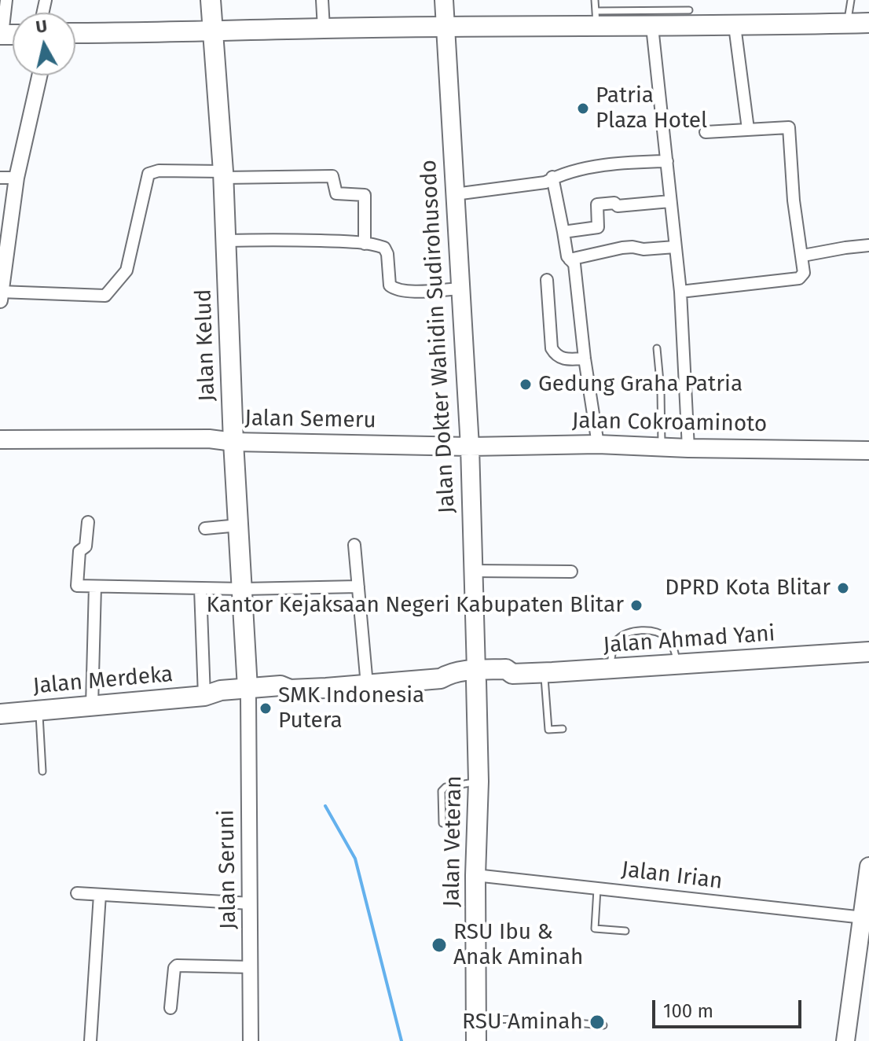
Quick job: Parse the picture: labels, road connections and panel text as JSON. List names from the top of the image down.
{
  "streets": {
    "main road": [
      "Jalan Dokter Wahidin Sudirohusodo",
      "Jalan Kelud",
      "Jalan Semeru",
      "Jalan Cokroaminoto",
      "Jalan Ahmad Yani",
      "Jalan Merdeka",
      "Jalan Veteran"
    ],
    "street": ["Jalan Seruni", "Jalan Irian"]
  },
  "crossings": [
    ["Jalan Dokter Wahidin Sudirohusodo", "Jalan Semeru"],
    ["Jalan Dokter Wahidin Sudirohusodo", "Jalan Cokroaminoto"],
    ["Jalan Dokter Wahidin Sudirohusodo", "Jalan Ahmad Yani"],
    ["Jalan Dokter Wahidin Sudirohusodo", "Jalan Merdeka"],
    ["Jalan Dokter Wahidin Sudirohusodo", "Jalan Veteran"],
    ["Jalan Kelud", "Jalan Semeru"],
    ["Jalan Kelud", "Jalan Merdeka"],
    ["Jalan Kelud", "Jalan Seruni"],
    ["Jalan Semeru", "Jalan Cokroaminoto"],
    ["Jalan Ahmad Yani", "Jalan Merdeka"],
    ["Jalan Ahmad Yani", "Jalan Veteran"],
    ["Jalan Merdeka", "Jalan Veteran"],
    ["Jalan Merdeka", "Jalan Seruni"],
    ["Jalan Veteran", "Jalan Irian"]
  ],
  "places": [
    "Patria Plaza Hotel",
    "Gedung Graha Patria",
    "DPRD Kota Blitar",
    "Kantor Kejaksaan Negeri Kabupaten Blitar",
    "SMK Indonesia Putera",
    "RSU Ibu & Anak Aminah",
    "RSU Aminah"
  ],
  "scale_bar": "100 m",
  "north": "top"
}
